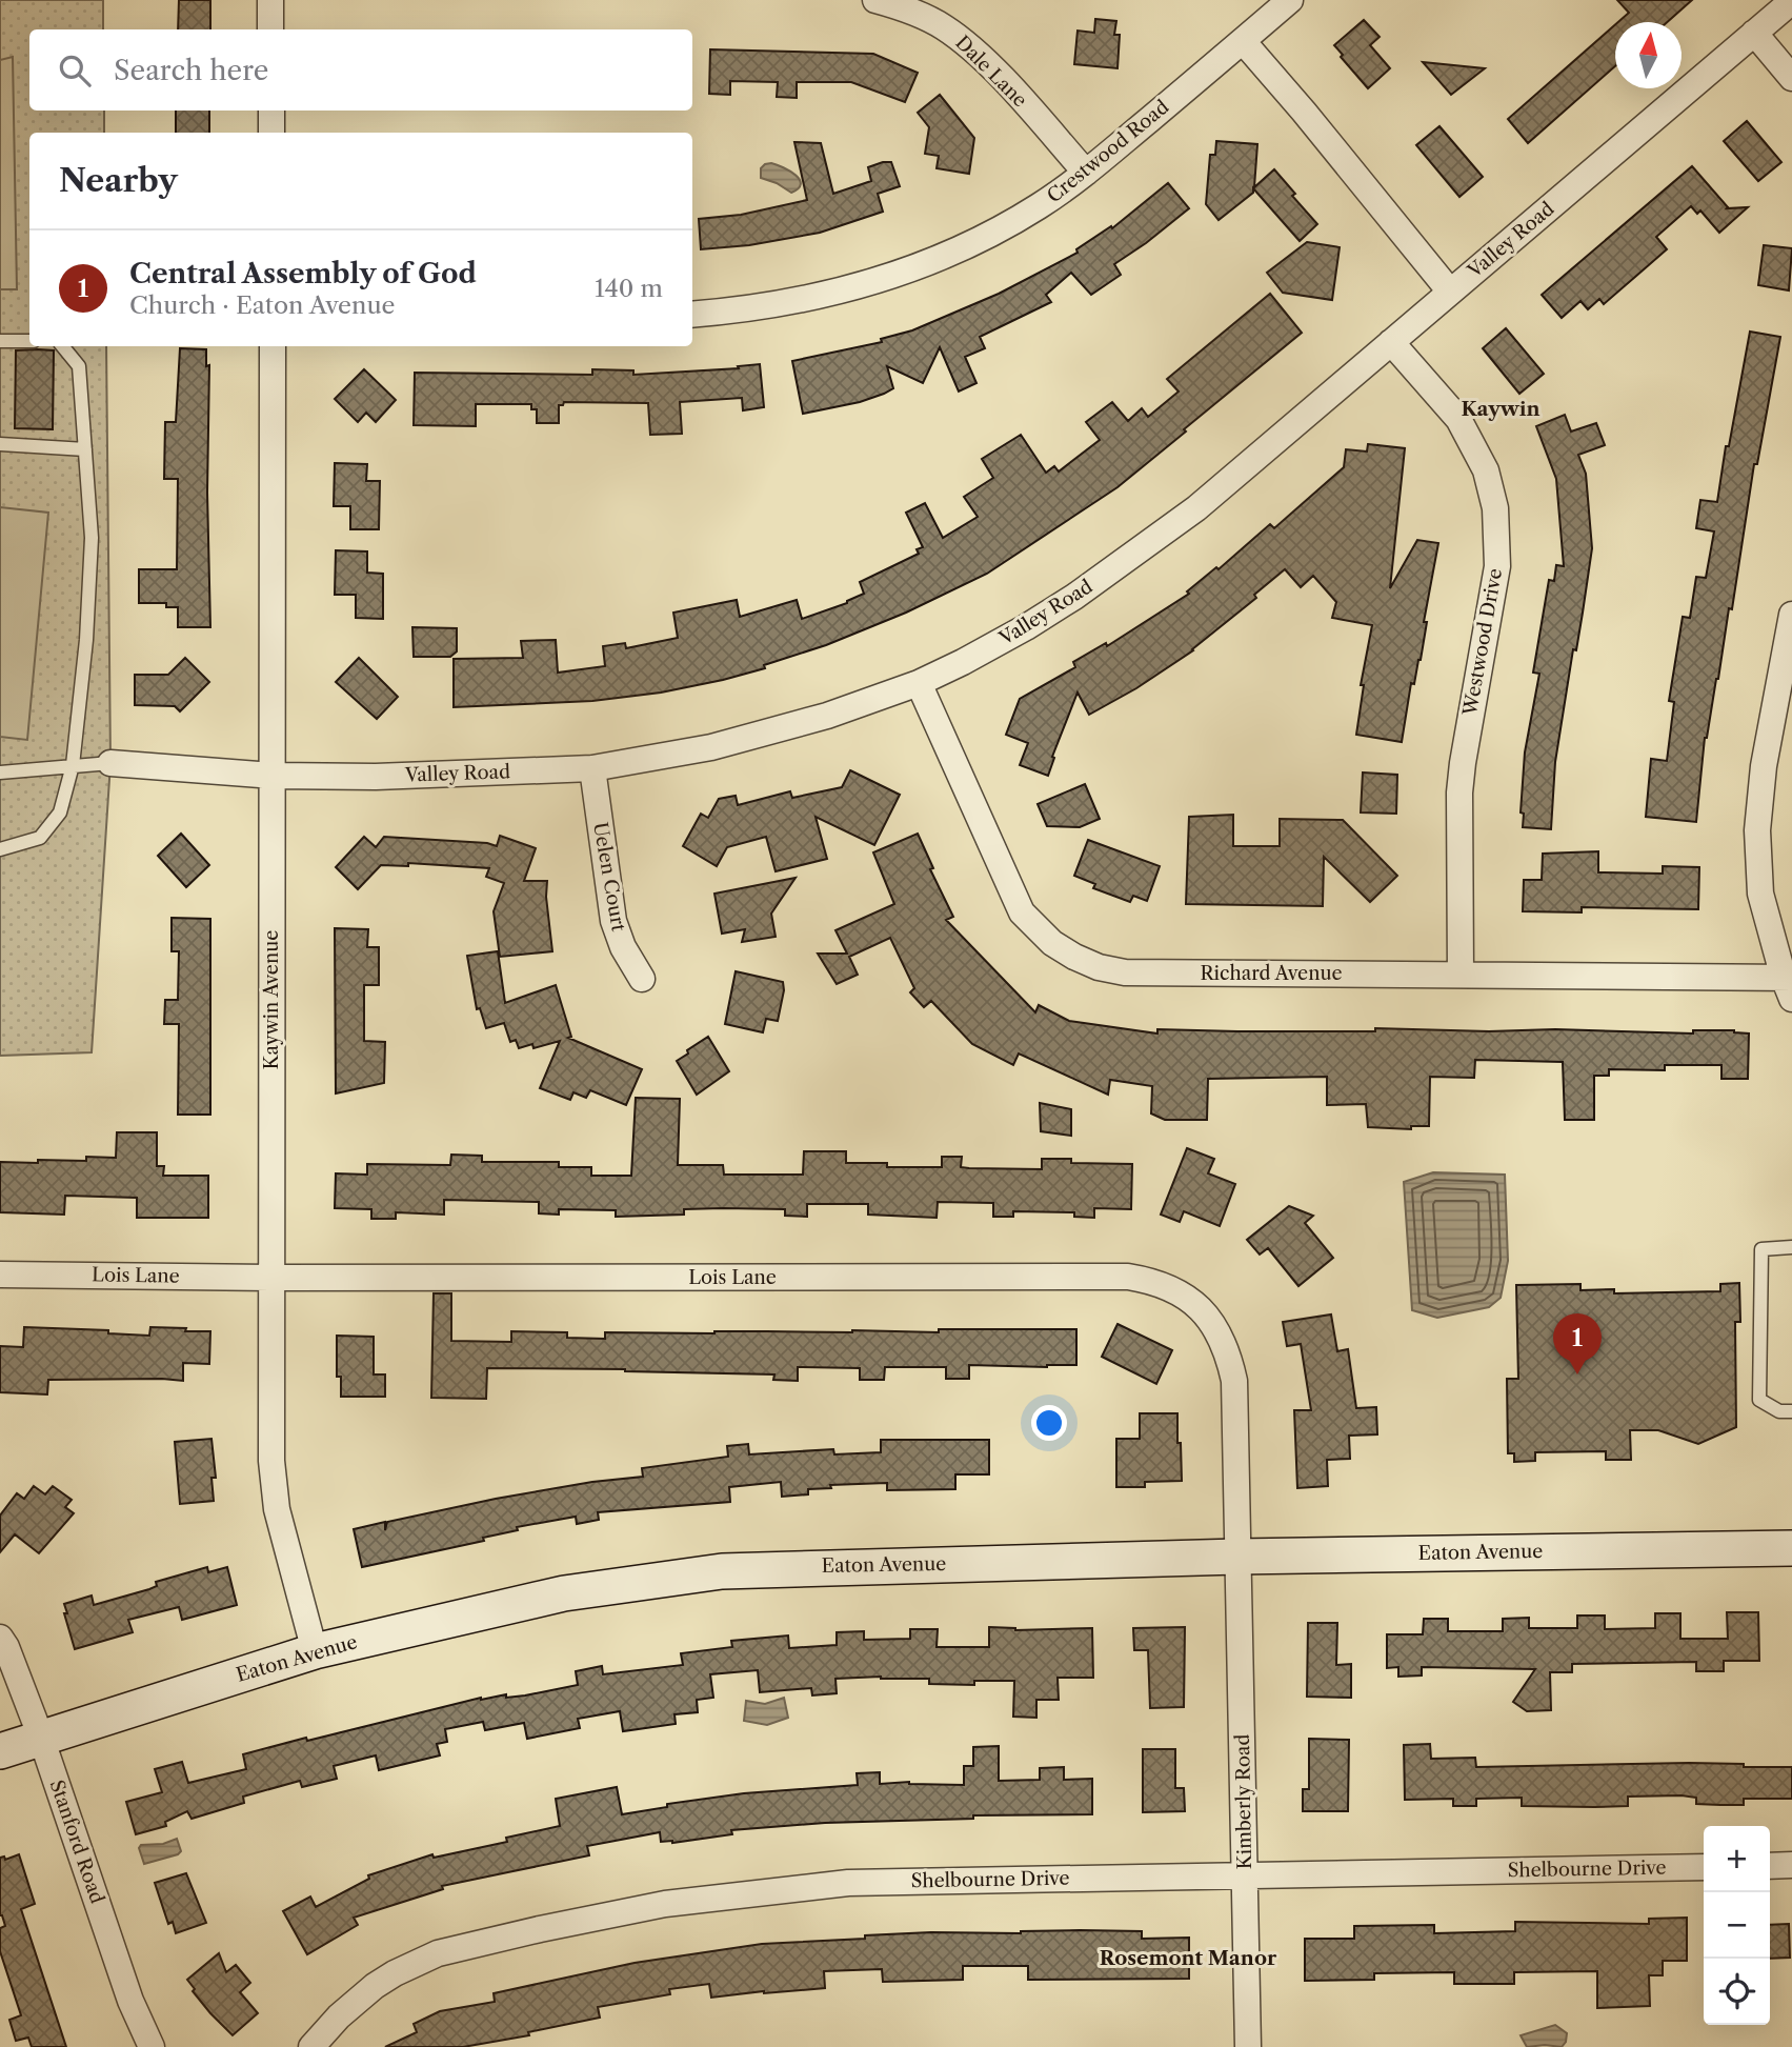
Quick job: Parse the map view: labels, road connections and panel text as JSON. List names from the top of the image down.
{
  "streets": {
    "street": [
      "Dale Lane",
      "Crestwood Road",
      "Valley Road",
      "Westwood Drive",
      "Uelen Court",
      "Richard Avenue",
      "Kaywin Avenue",
      "Lois Lane",
      "Eaton Avenue",
      "Kimberly Road",
      "Stanford Road",
      "Shelbourne Drive"
    ]
  },
  "crossings": [
    ["Dale Lane", "Crestwood Road"],
    ["Valley Road", "Westwood Drive"],
    ["Valley Road", "Uelen Court"],
    ["Valley Road", "Richard Avenue"],
    ["Valley Road", "Kaywin Avenue"],
    ["Westwood Drive", "Richard Avenue"],
    ["Kaywin Avenue", "Lois Lane"],
    ["Kaywin Avenue", "Eaton Avenue"],
    ["Lois Lane", "Eaton Avenue"],
    ["Lois Lane", "Kimberly Road"],
    ["Eaton Avenue", "Kimberly Road"],
    ["Eaton Avenue", "Stanford Road"],
    ["Kimberly Road", "Shelbourne Drive"]
  ],
  "districts": ["Kaywin", "Rosemont Manor"],
  "north": "top",
  "page": {
    "search": "Search here",
    "heading": "Nearby",
    "list": [
      {
        "mark": "1",
        "name": "Central Assembly of God",
        "note": "Church · Eaton Avenue",
        "value": "140 m"
      }
    ],
    "pins": "1",
    "map_buttons": ["+", "−"]
  }
}
